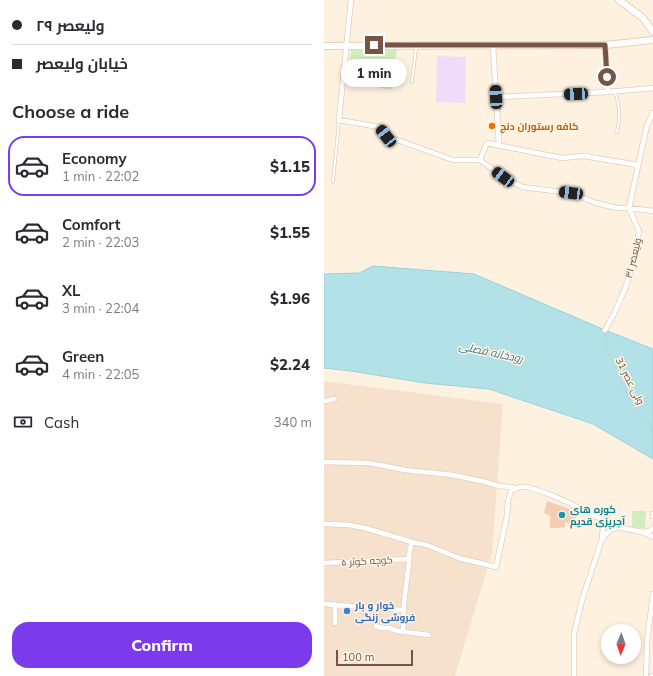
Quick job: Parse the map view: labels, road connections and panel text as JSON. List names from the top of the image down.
{
  "streets": {
    "street": ["ولیعصر ۳۱", "کوچه کوثر ۵"],
    "path": ["ولی عصر 31"]
  },
  "crossings": [
    ["ولیعصر ۳۱", "ولی عصر 31"]
  ],
  "water": ["رودخانه فصلی"],
  "places": ["کافه رستوران دنج", "کوره های آجرپزی قدیم", "خوار و بار فروشی زنگی"],
  "scale_bar": "100 m",
  "north": "bottom",
  "page": {
    "banner": ["ولیعصر ۲۹", "خیابان ولیعصر"],
    "bubble": "1 min",
    "heading": "Choose a ride",
    "list": [
      {
        "name": "Economy",
        "note": "1 min · 22:02",
        "value": "$1.15"
      },
      {
        "name": "Comfort",
        "note": "2 min · 22:03",
        "value": "$1.55"
      },
      {
        "name": "XL",
        "note": "3 min · 22:04",
        "value": "$1.96"
      },
      {
        "name": "Green",
        "note": "4 min · 22:05",
        "value": "$2.24"
      }
    ],
    "pay": ["Cash", "340 m"],
    "buttons": "Confirm",
    "scale": "100 m"
  }
}
